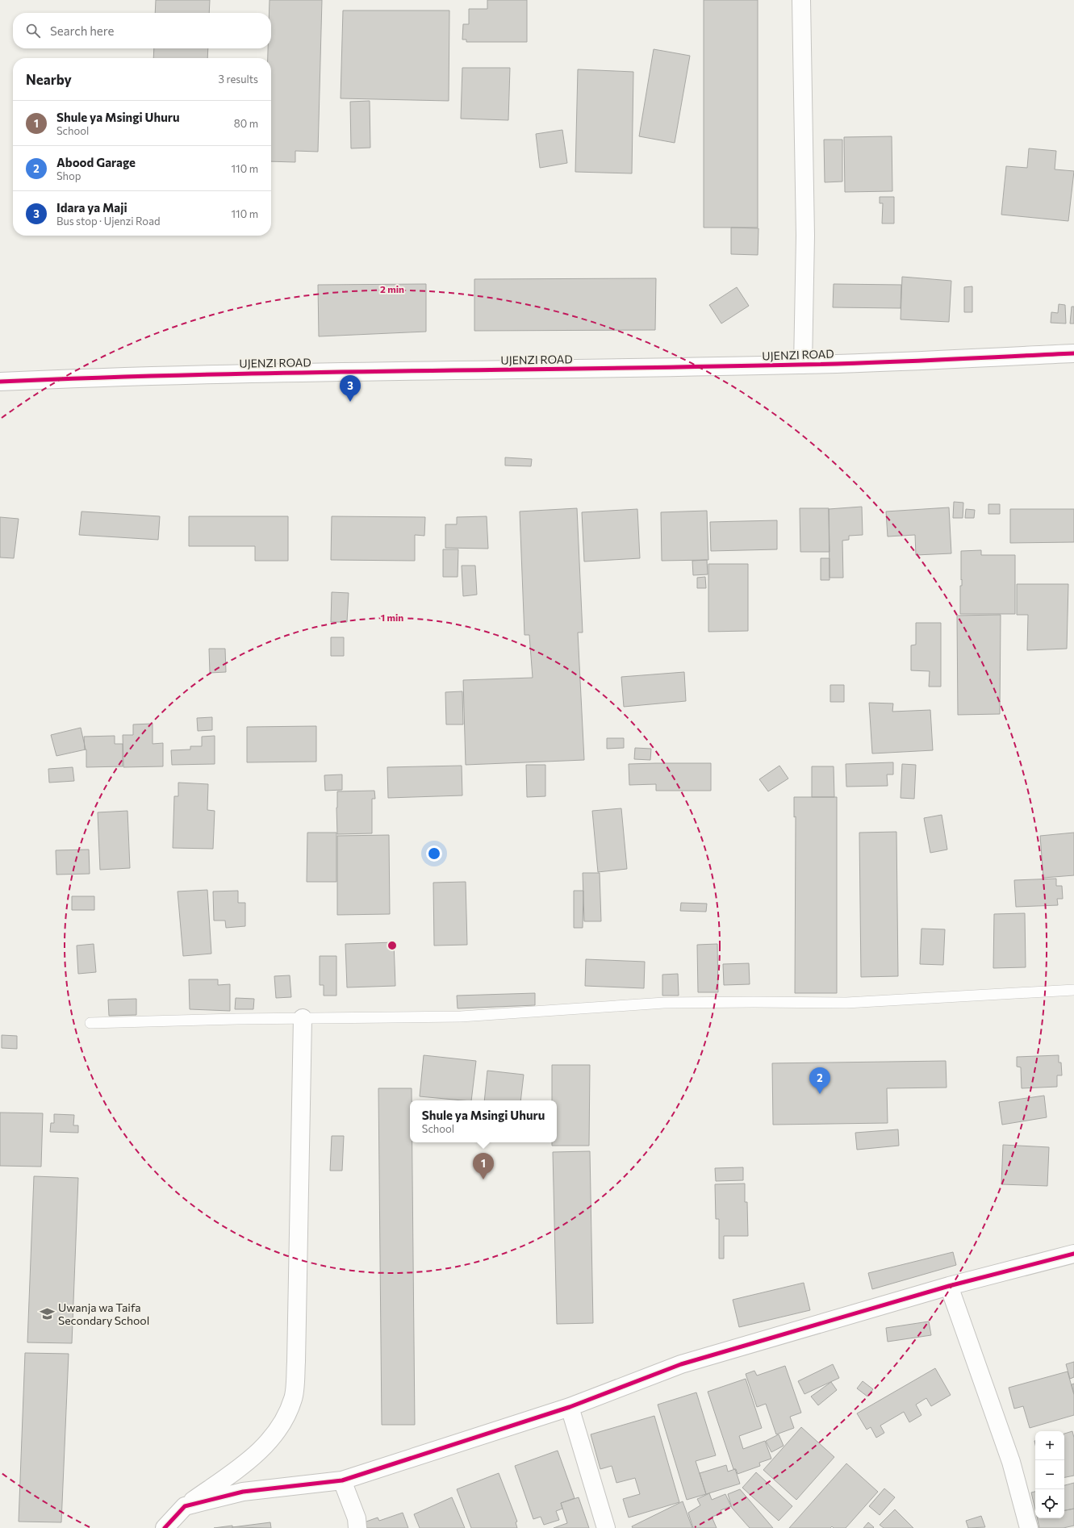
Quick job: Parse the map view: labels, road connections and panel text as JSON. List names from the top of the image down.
{
  "streets": {
    "street": ["UJENZI ROAD"]
  },
  "places": {
    "school or university": ["Uwanja wa Taifa Secondary School"]
  },
  "page": {
    "search": "Search here",
    "heading": ["Nearby", "3 results"],
    "list": [
      {
        "mark": "1",
        "name": "Shule ya Msingi Uhuru",
        "note": "School",
        "value": "80 m"
      },
      {
        "mark": "2",
        "name": "Abood Garage",
        "note": "Shop",
        "value": "110 m"
      },
      {
        "mark": "3",
        "name": "Idara ya Maji",
        "note": "Bus stop · Ujenzi Road",
        "value": "110 m"
      }
    ],
    "pins": ["3", "2", "1"],
    "popup": ["Shule ya Msingi Uhuru", "School"],
    "map_buttons": ["+", "−"]
  },
  "rings": ["2 min", "1 min"]
}
